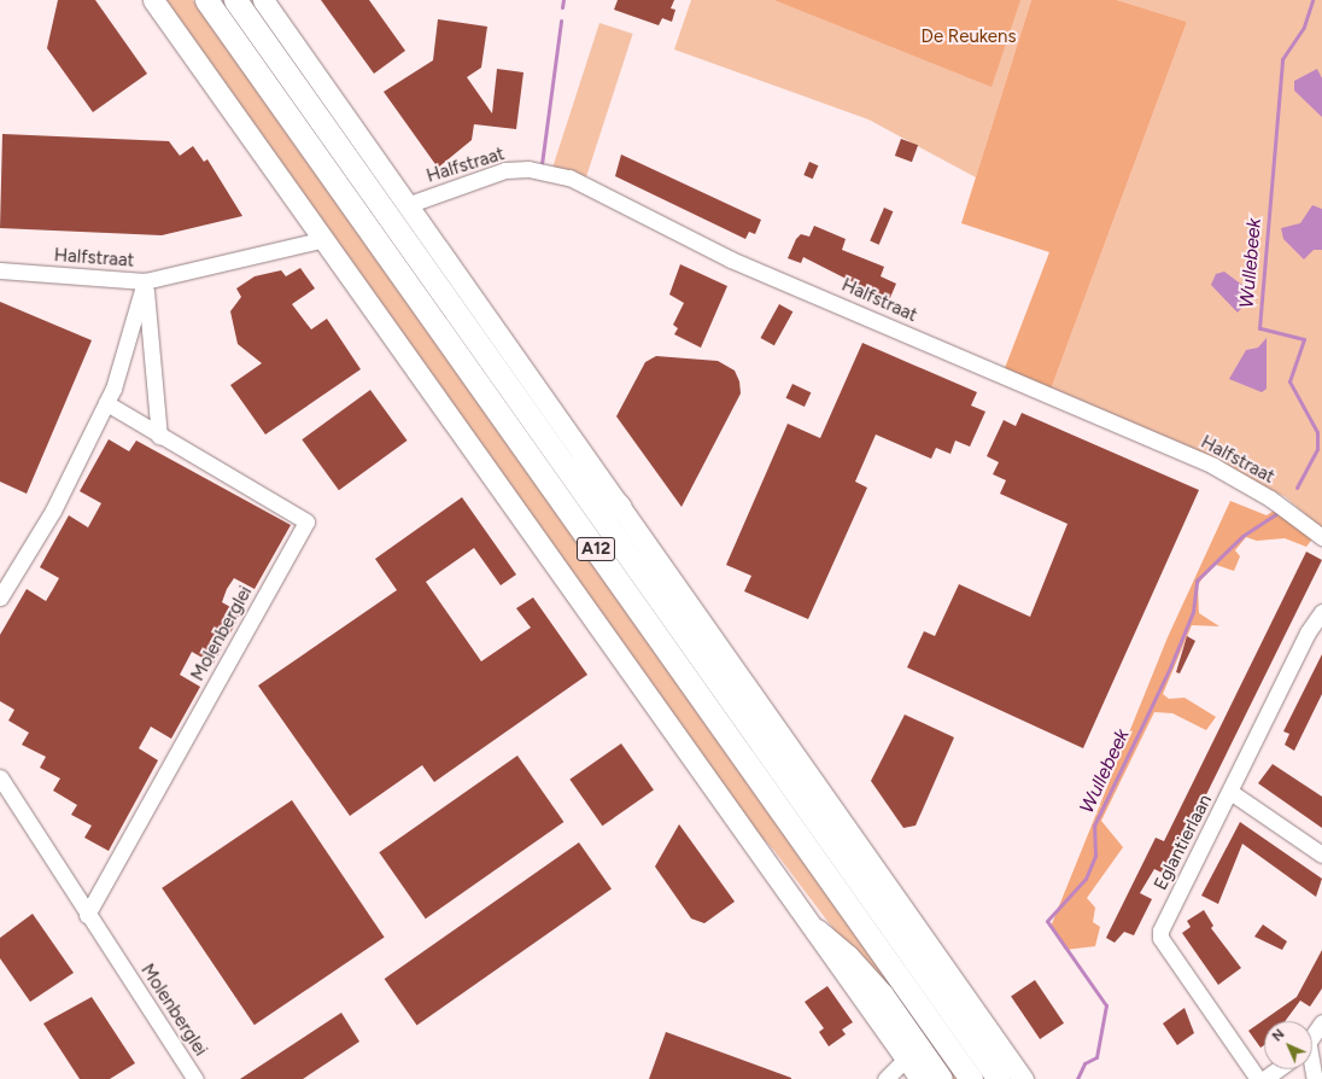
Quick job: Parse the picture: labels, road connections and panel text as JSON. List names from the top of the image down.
{
  "streets": {
    "highway": ["A12"],
    "street": ["Halfstraat", "Molenberglei", "Eglantierlaan"]
  },
  "water": ["Wullebeek"],
  "parks": ["De Reukens"],
  "north": "top left"
}
